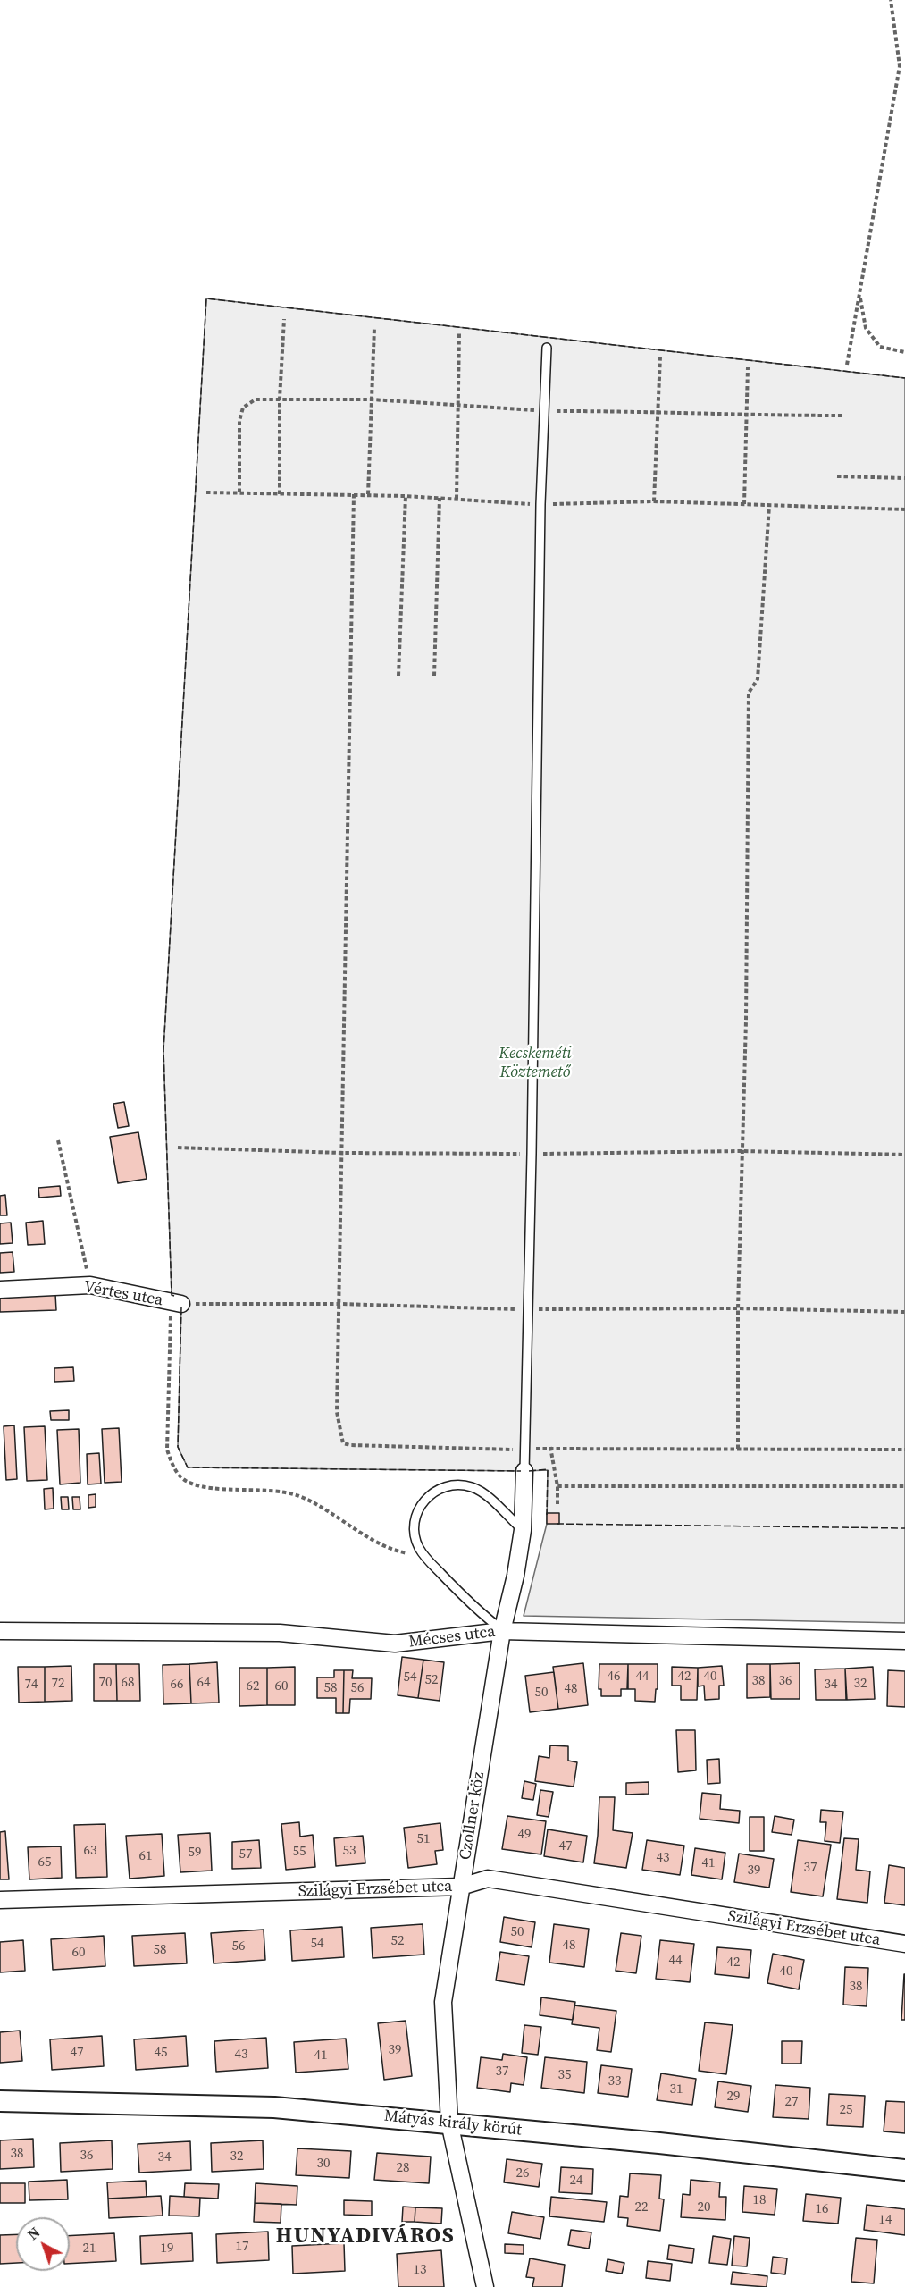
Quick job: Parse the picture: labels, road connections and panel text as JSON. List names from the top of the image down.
{
  "streets": {
    "street": [
      "Vértes utca",
      "Mécses utca",
      "Czollner köz",
      "Szilágyi Erzsébet utca",
      "Mátyás király körút"
    ]
  },
  "crossings": [
    ["Mécses utca", "Czollner köz"],
    ["Czollner köz", "Szilágyi Erzsébet utca"],
    ["Czollner köz", "Mátyás király körút"]
  ],
  "districts": ["HUNYADIVÁROS"],
  "parks": ["Kecskeméti Köztemető"],
  "house_numbers": [
    "46",
    "44",
    "42",
    "40",
    "54",
    "52",
    "38",
    "36",
    "70",
    "68",
    "64",
    "72",
    "32",
    "74",
    "66",
    "34",
    "62",
    "60",
    "58",
    "56",
    "48",
    "50",
    "49",
    "51",
    "47",
    "63",
    "53",
    "55",
    "59",
    "57",
    "61",
    "43",
    "65",
    "41",
    "37",
    "39",
    "50",
    "52",
    "54",
    "48",
    "56",
    "58",
    "60",
    "44",
    "42",
    "40",
    "38",
    "39",
    "47",
    "45",
    "43",
    "41",
    "37",
    "35",
    "33",
    "31",
    "29",
    "27",
    "25",
    "38",
    "36",
    "32",
    "34",
    "30",
    "28",
    "26",
    "24",
    "18",
    "22",
    "20",
    "16",
    "14",
    "17",
    "21",
    "19",
    "13"
  ],
  "north": "top left"
}
